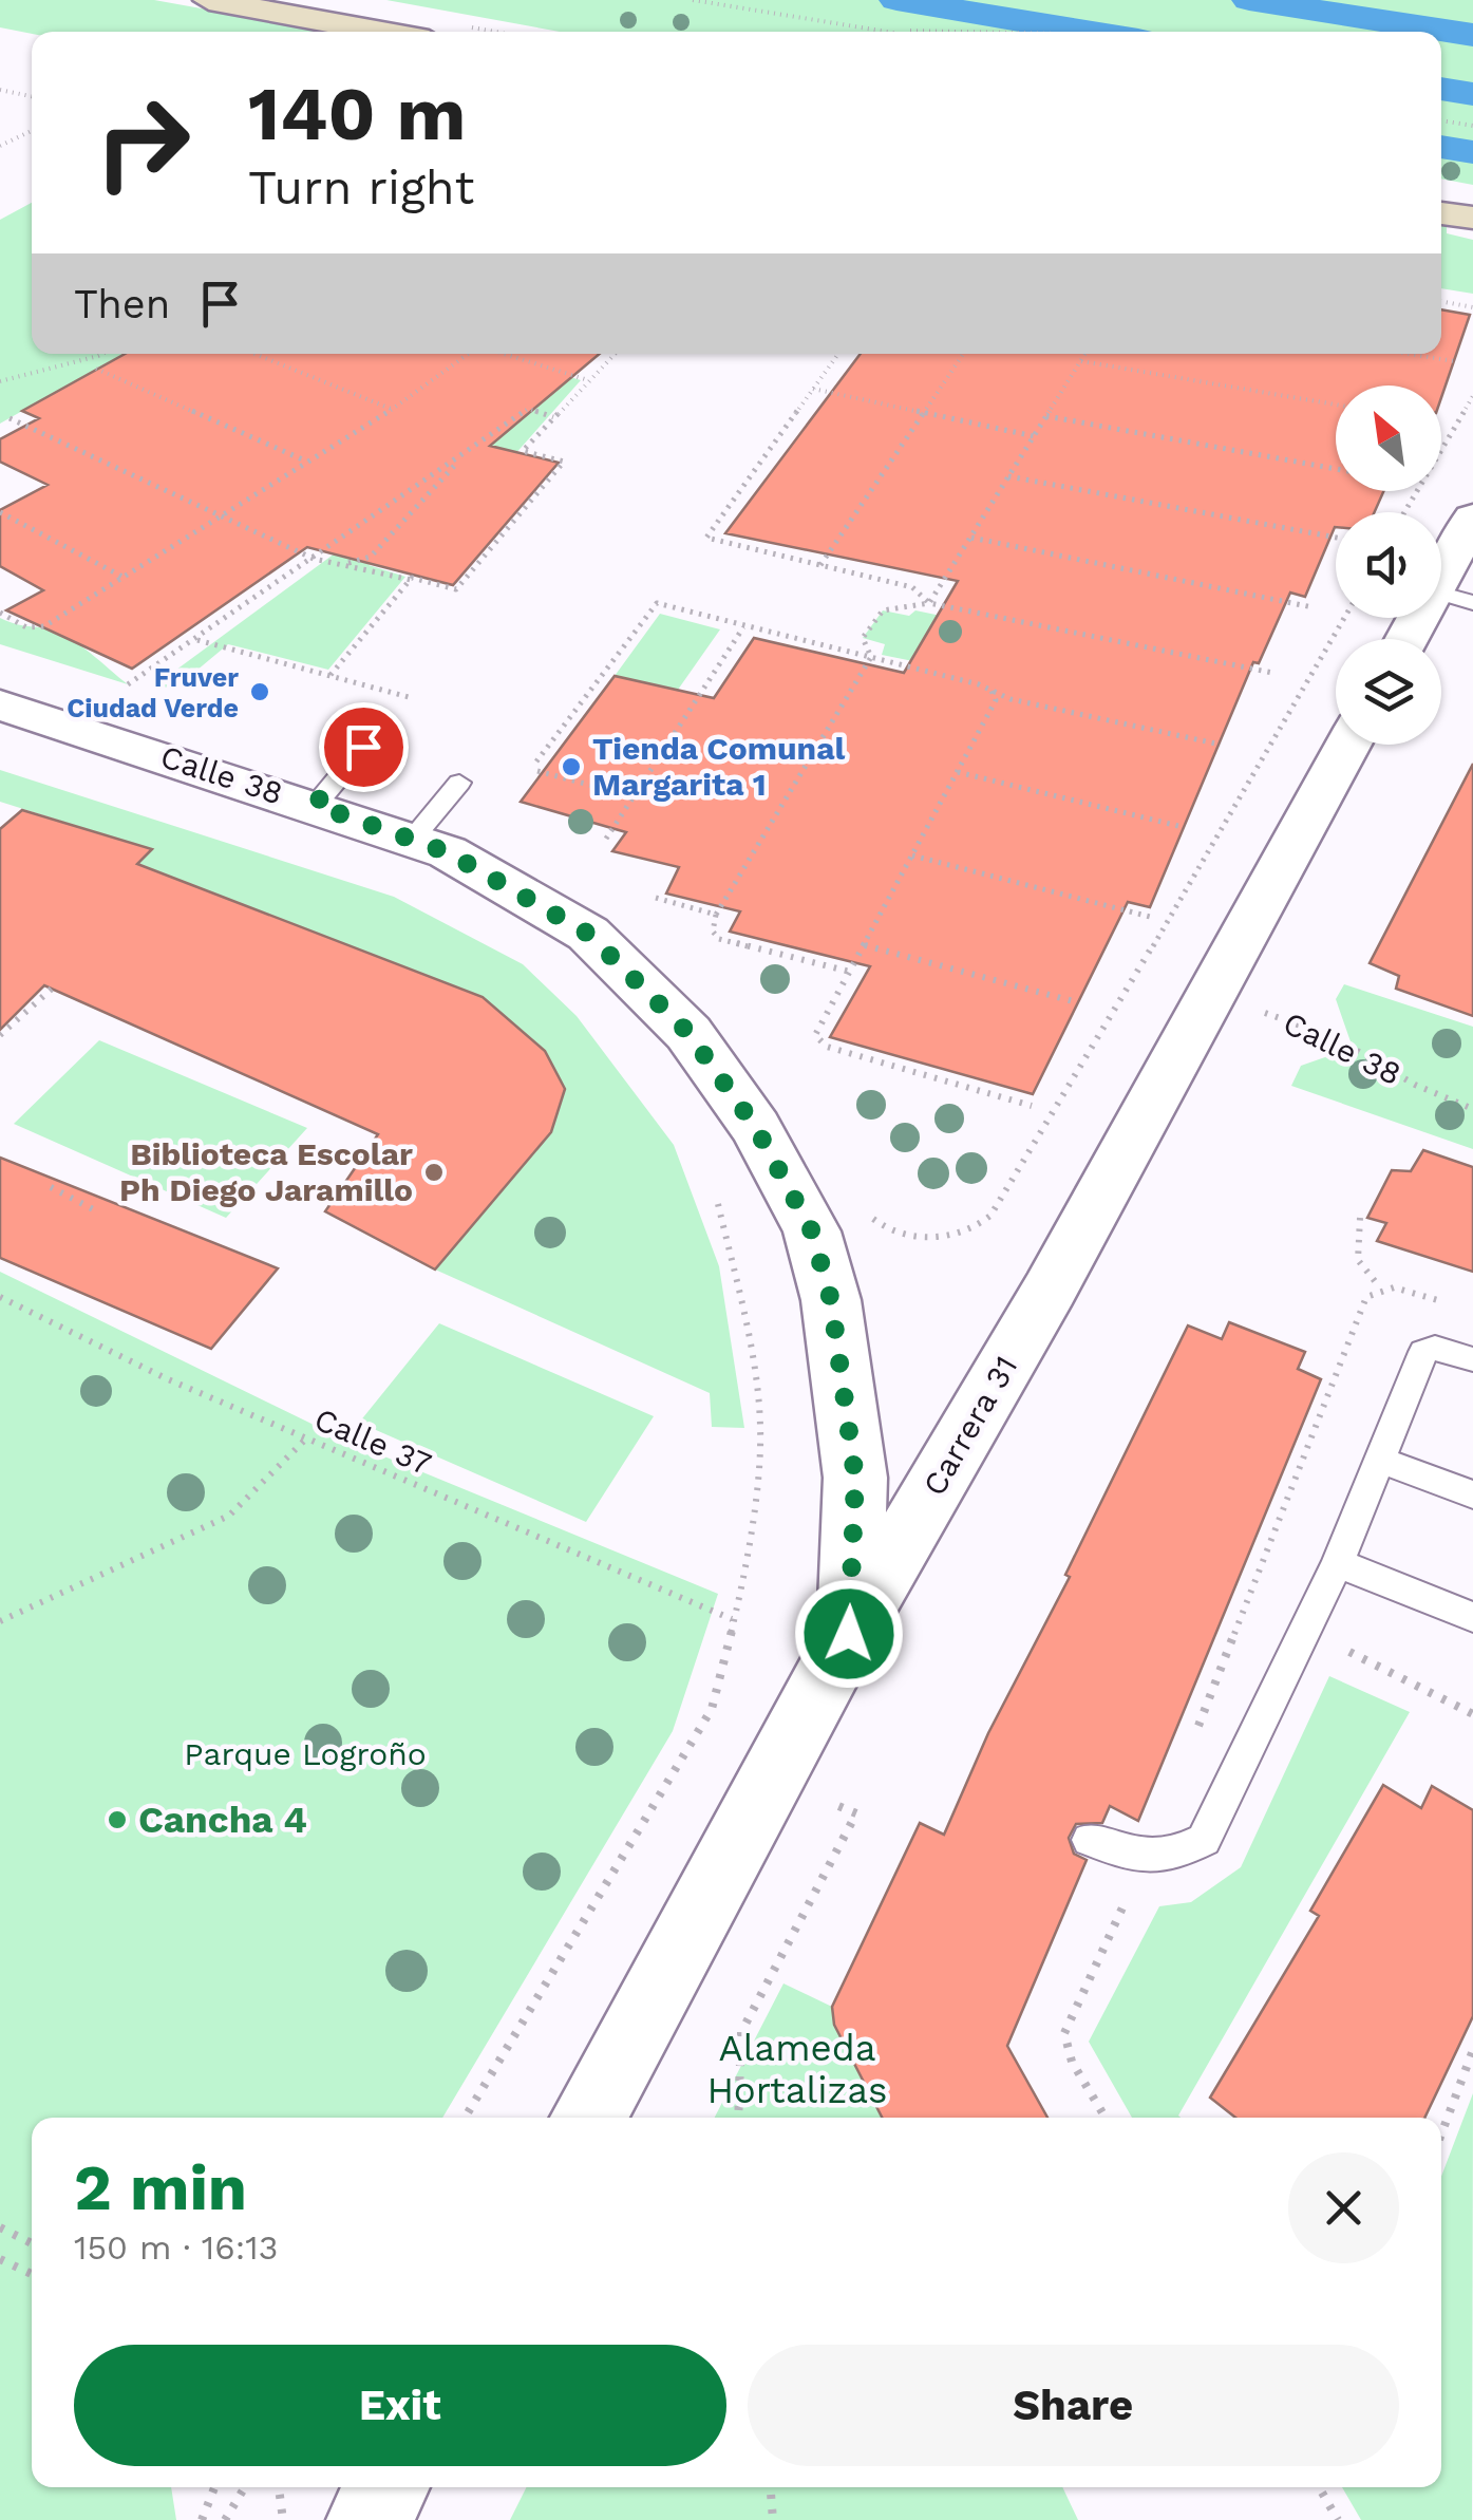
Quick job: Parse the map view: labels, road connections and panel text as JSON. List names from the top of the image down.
{
  "streets": {
    "street": ["Calle 38", "Carrera 31"],
    "path": ["Calle 37"]
  },
  "crossings": [
    ["Calle 38", "Carrera 31"]
  ],
  "parks": ["Parque Logroño", "Alameda Hortalizas"],
  "places": [
    "Fruver Ciudad Verde",
    "Tienda Comunal Margarita 1",
    "Biblioteca Escolar Ph Diego Jaramillo",
    "Cancha 4"
  ],
  "north": "top left",
  "page": {
    "turn": ["140 m", "Turn right"],
    "then": "Then",
    "heading": ["2 min", "150 m · 16:13"],
    "buttons": ["Exit", "Share"]
  }
}
